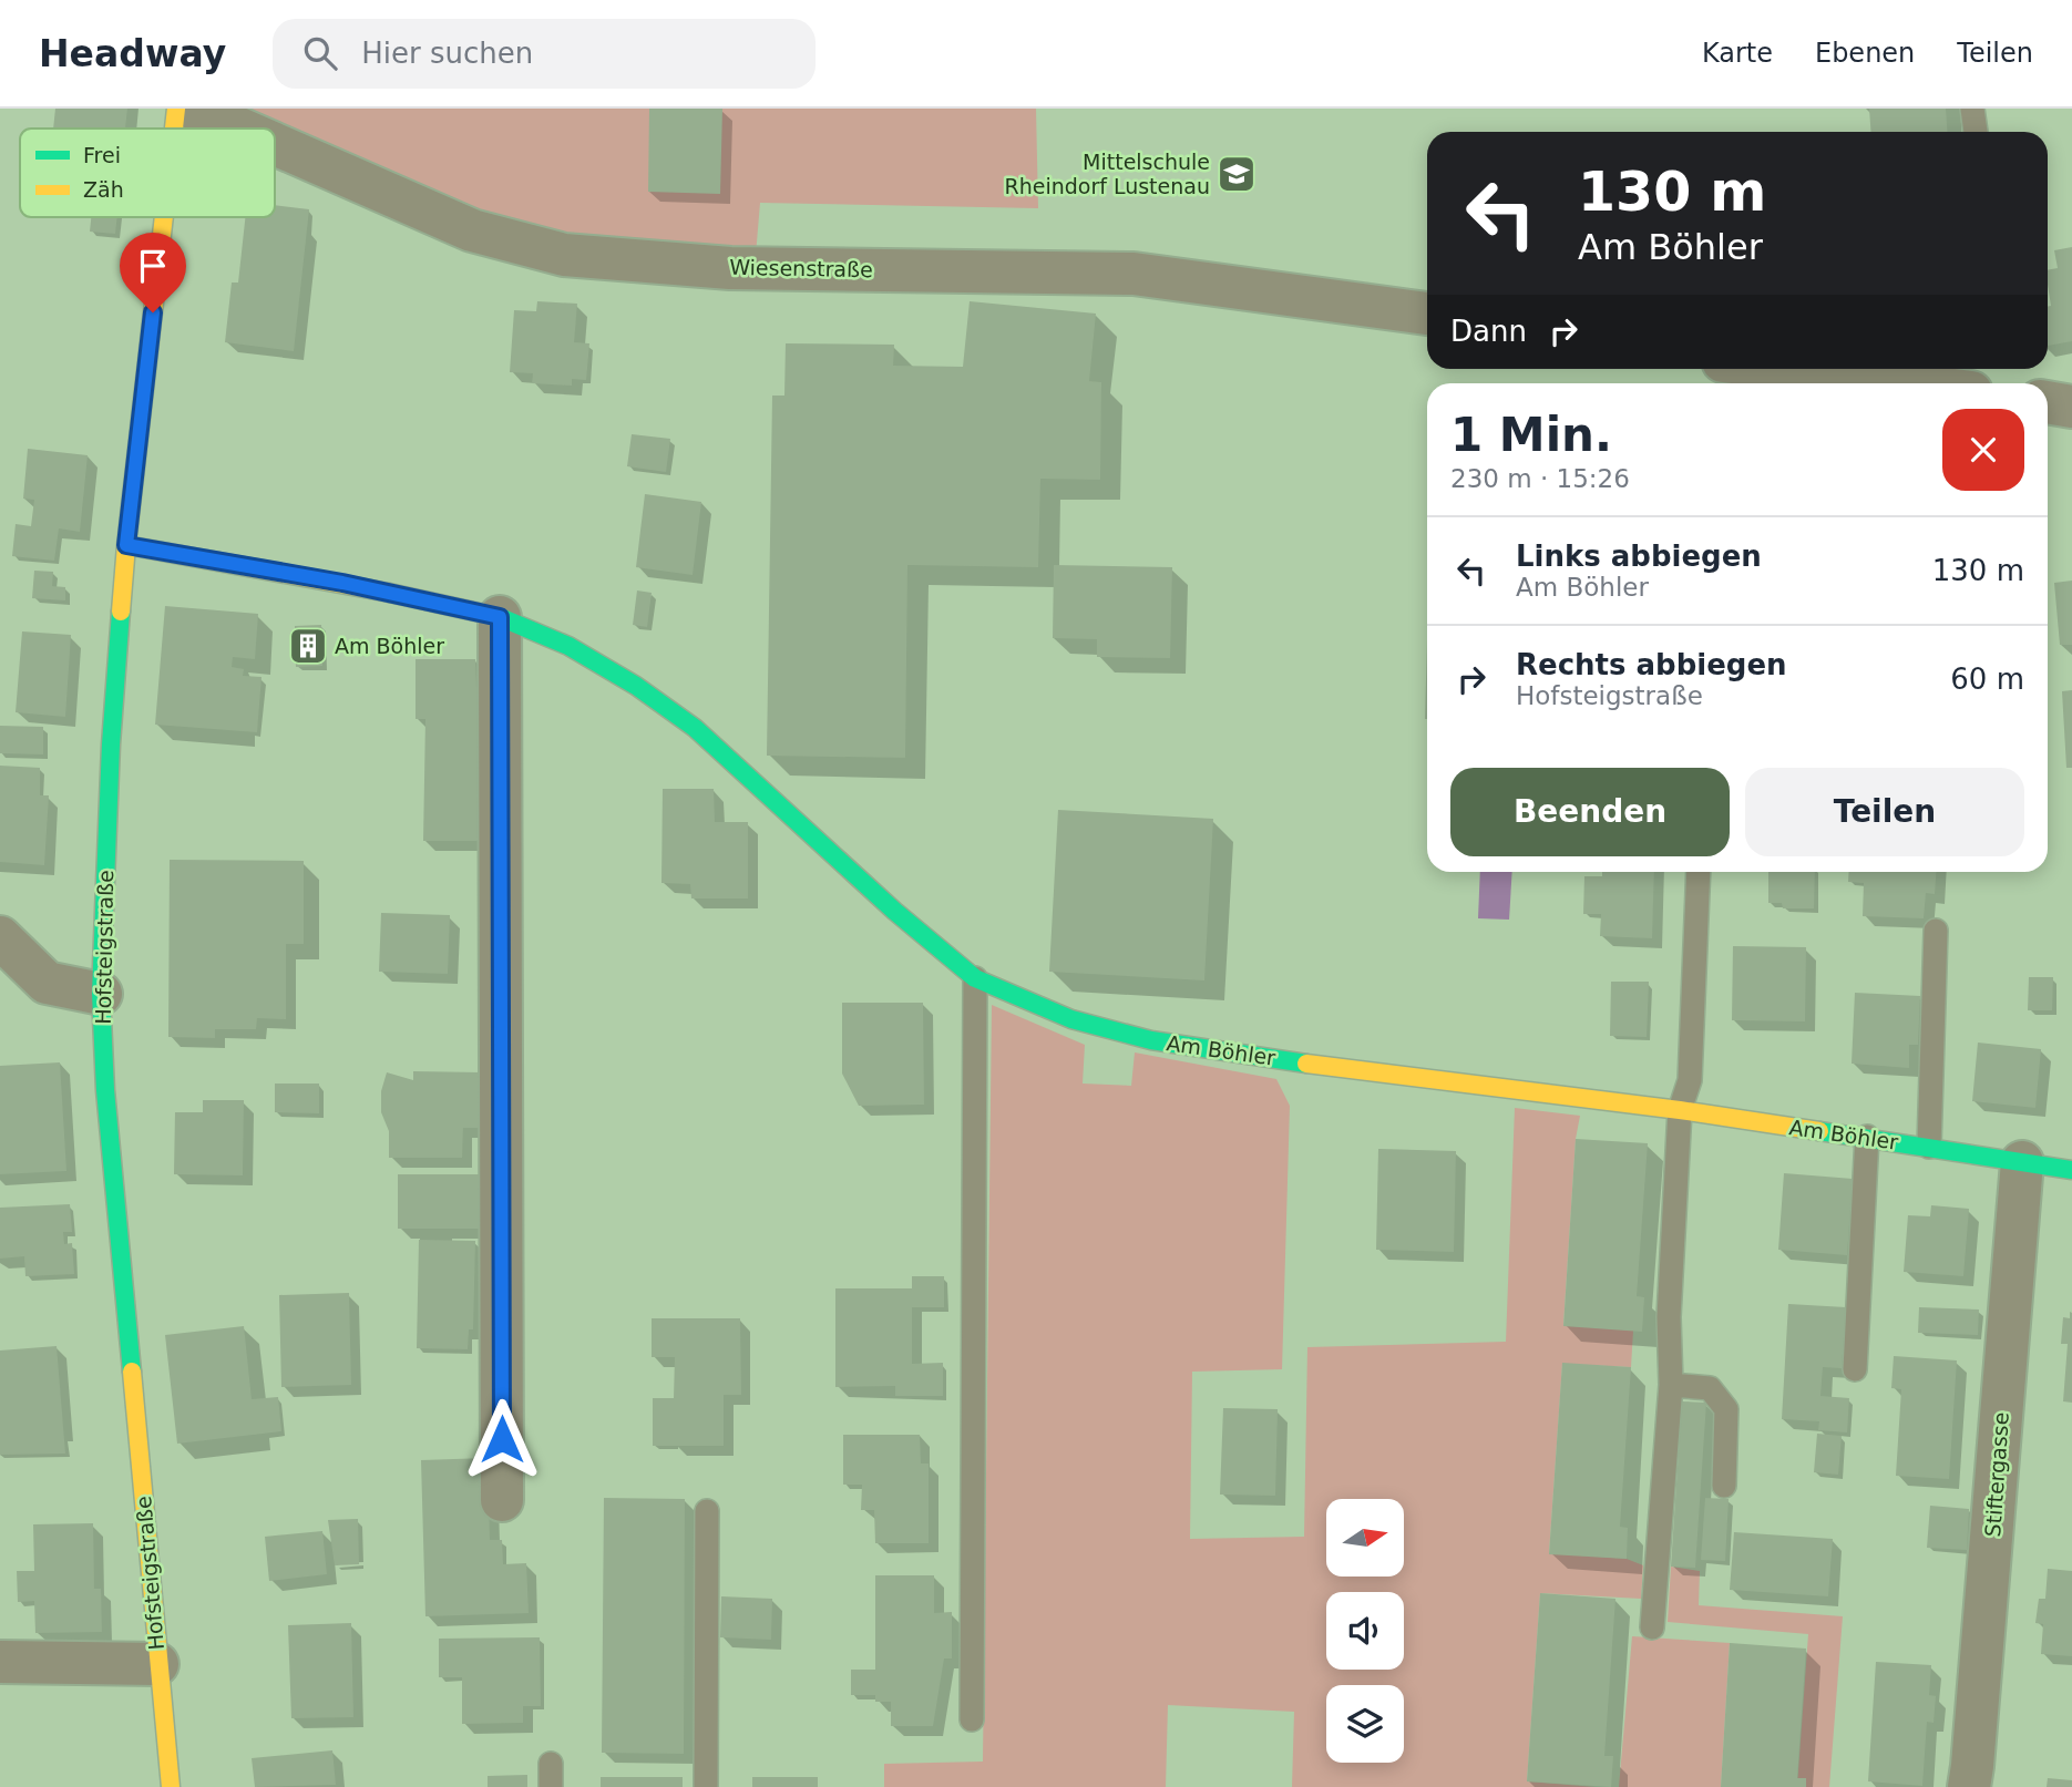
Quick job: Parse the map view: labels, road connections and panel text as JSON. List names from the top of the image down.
{
  "streets": {
    "street": [
      "Wiesenstraße",
      "Hofsteigstraße",
      "Am Böhler",
      "Stiftergasse"
    ]
  },
  "crossings": [
    ["Hofsteigstraße", "Am Böhler"],
    ["Am Böhler", "Stiftergasse"]
  ],
  "places": {
    "school or university": ["Mittelschule Rheindorf Lustenau"],
    "building": ["Am Böhler"]
  },
  "legend": ["Frei", "Zäh"],
  "north": "right",
  "page": {
    "header": "Headway",
    "search": "Hier suchen",
    "nav": ["Karte", "Ebenen", "Teilen"],
    "turn": ["130 m", "Am Böhler"],
    "then": "Dann",
    "heading": ["1 Min.", "230 m · 15:26"],
    "list": [
      {
        "name": "Links abbiegen",
        "note": "Am Böhler",
        "value": "130 m"
      },
      {
        "name": "Rechts abbiegen",
        "note": "Hofsteigstraße",
        "value": "60 m"
      }
    ],
    "buttons": ["Beenden", "Teilen"]
  }
}
